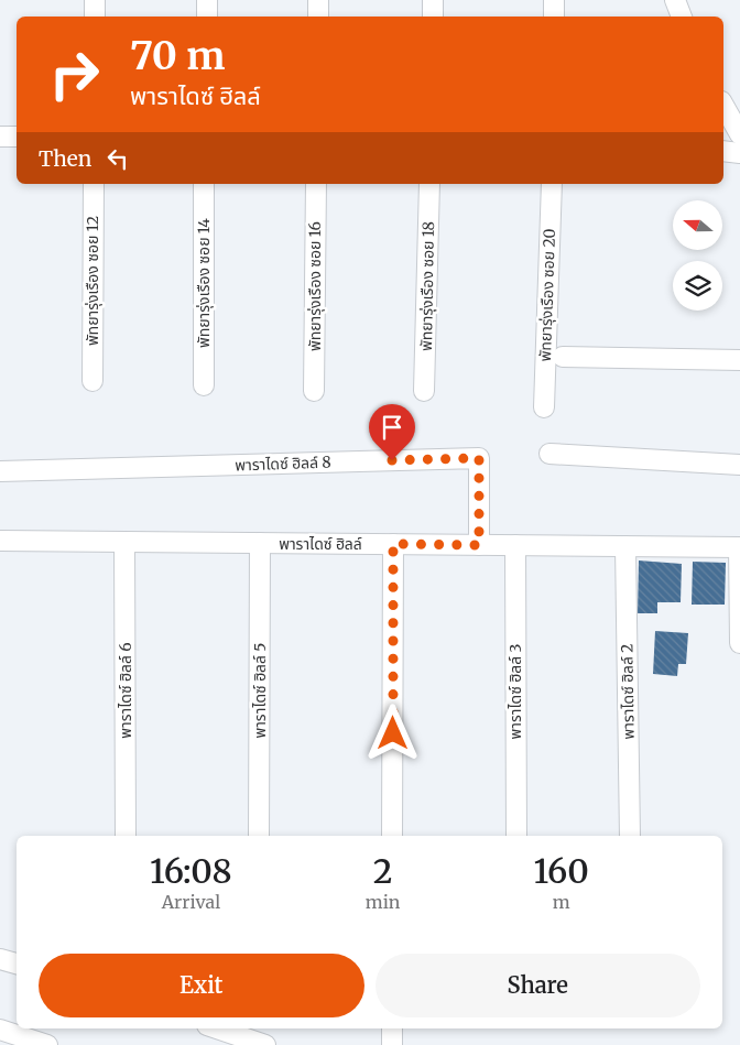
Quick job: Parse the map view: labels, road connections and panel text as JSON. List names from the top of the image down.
{
  "streets": {
    "street": [
      "พัทยารุ่งเรือง ซอย 12",
      "พัทยารุ่งเรือง ซอย 14",
      "พัทยารุ่งเรือง ซอย 16",
      "พัทยารุ่งเรือง ซอย 18",
      "พัทยารุ่งเรือง ซอย 20",
      "พาราไดซ์ ฮิลล์ 8",
      "พาราไดซ์ ฮิลล์",
      "พาราไดซ์ ฮิลล์ 6",
      "พาราไดซ์ ฮิลล์ 5",
      "พาราไดซ์ ฮิลล์ 3",
      "พาราไดซ์ ฮิลล์ 2"
    ]
  },
  "crossings": [
    ["พาราไดซ์ ฮิลล์ 8", "พาราไดซ์ ฮิลล์"],
    ["พาราไดซ์ ฮิลล์", "พาราไดซ์ ฮิลล์ 6"],
    ["พาราไดซ์ ฮิลล์", "พาราไดซ์ ฮิลล์ 5"],
    ["พาราไดซ์ ฮิลล์", "พาราไดซ์ ฮิลล์ 3"],
    ["พาราไดซ์ ฮิลล์", "พาราไดซ์ ฮิลล์ 2"]
  ],
  "north": "left",
  "page": {
    "turn": ["70 m", "พาราไดซ์ ฮิลล์"],
    "then": "Then",
    "eta": [
      "16:08",
      "Arrival",
      "2",
      "min",
      "160",
      "m"
    ],
    "buttons": ["Exit", "Share"]
  }
}
